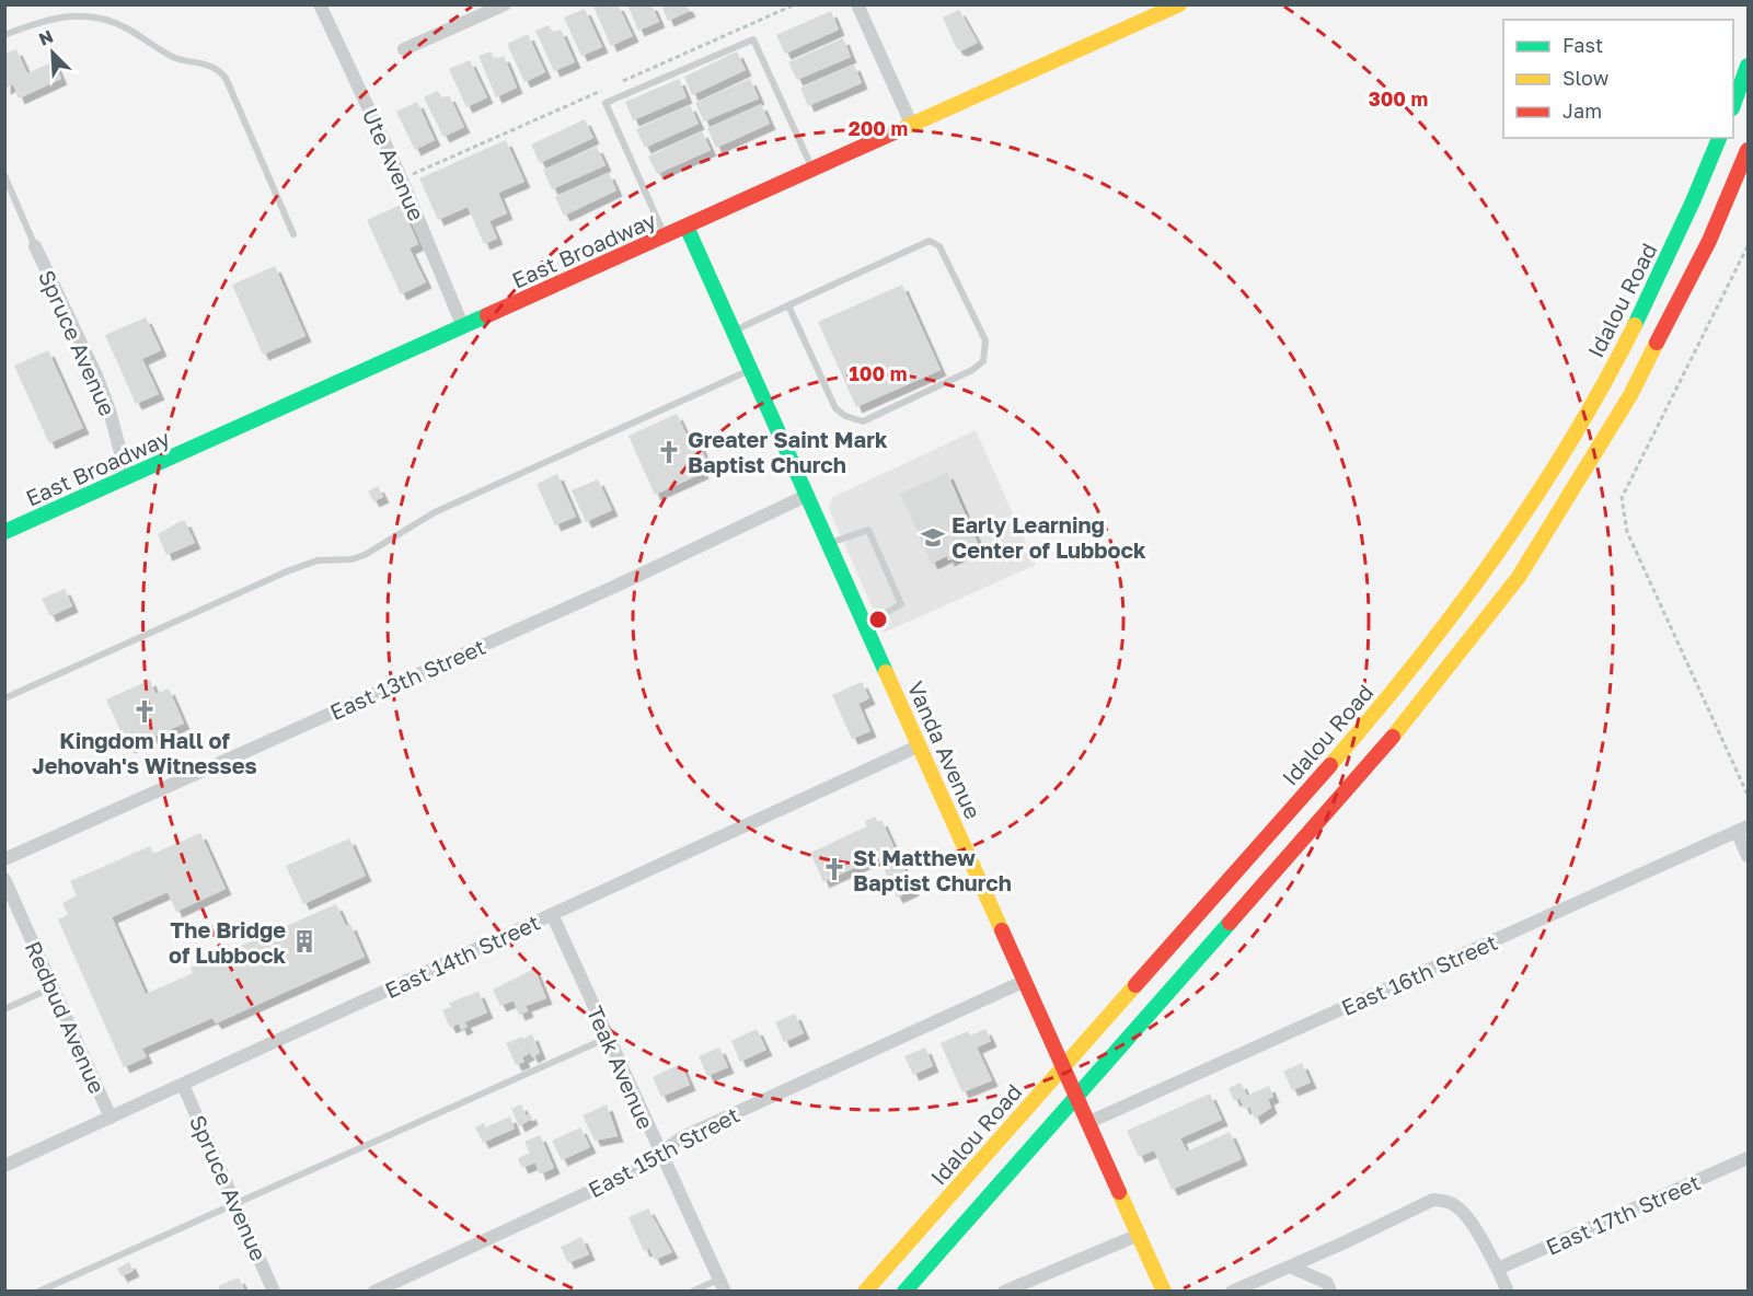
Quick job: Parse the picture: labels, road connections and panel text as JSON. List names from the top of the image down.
{
  "streets": {
    "main road": ["East Broadway", "Idalou Road", "Vanda Avenue"],
    "street": [
      "Ute Avenue",
      "Spruce Avenue",
      "East 13th Street",
      "East 14th Street",
      "East 16th Street",
      "Redbud Avenue",
      "Teak Avenue",
      "East 15th Street",
      "East 17th Street"
    ]
  },
  "crossings": [
    ["Ute Avenue", "East Broadway"],
    ["East Broadway", "Spruce Avenue"],
    ["East Broadway", "Vanda Avenue"],
    ["Idalou Road", "Vanda Avenue"],
    ["Spruce Avenue", "East 14th Street"],
    ["East 13th Street", "Vanda Avenue"],
    ["Vanda Avenue", "East 14th Street"],
    ["Vanda Avenue", "East 16th Street"],
    ["Vanda Avenue", "East 15th Street"],
    ["East 14th Street", "Redbud Avenue"],
    ["East 14th Street", "Teak Avenue"],
    ["Teak Avenue", "East 15th Street"]
  ],
  "places": {
    "church": ["Greater Saint Mark Baptist Church", "Kingdom Hall of Jehovah's Witnesses", "St Matthew Baptist Church"],
    "school or university": ["Early Learning Center of Lubbock"],
    "building": ["The Bridge of Lubbock"]
  },
  "legend": ["Fast", "Slow", "Jam"],
  "north": "top left",
  "rings": ["300 m", "200 m", "100 m"]
}
